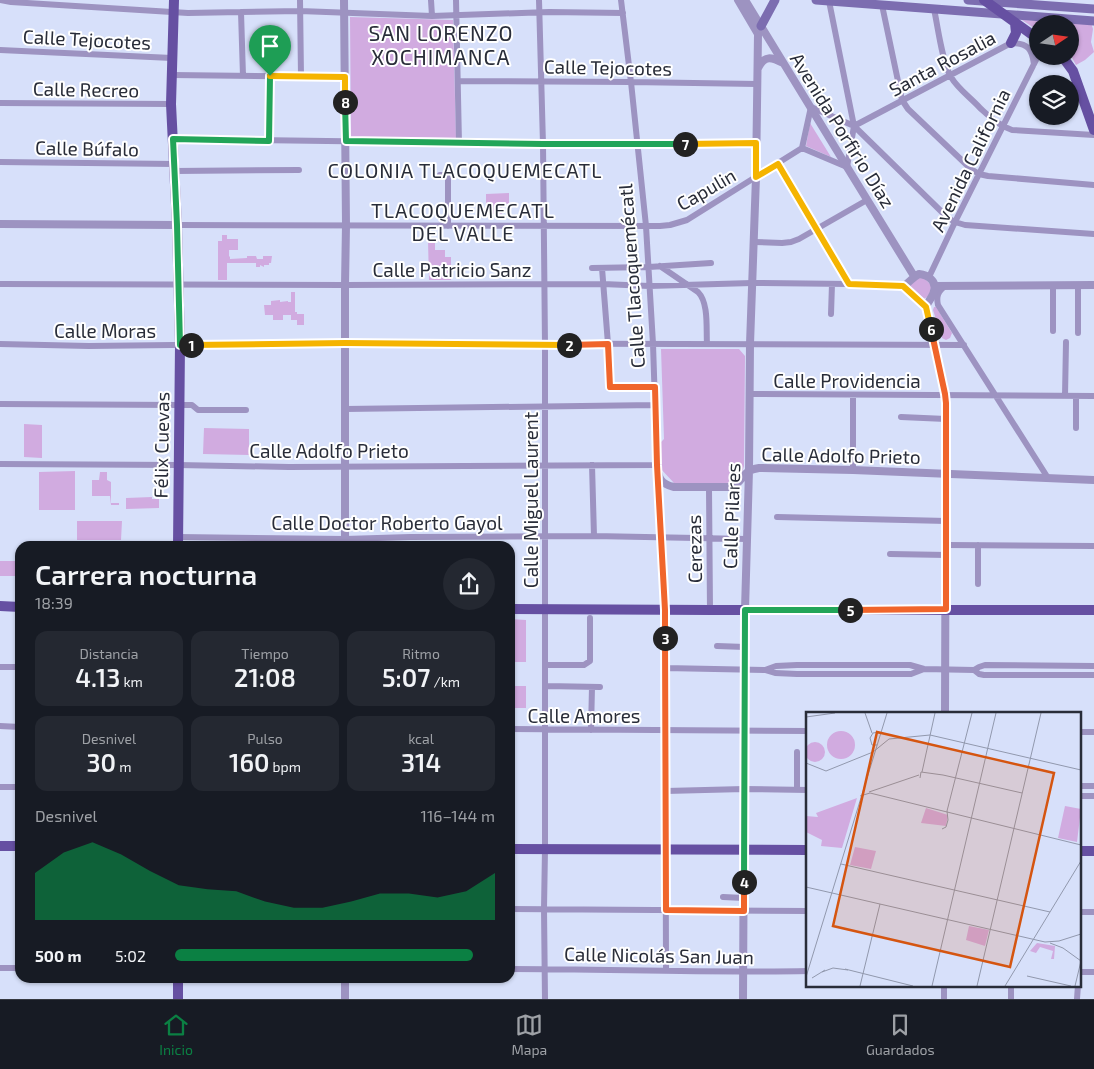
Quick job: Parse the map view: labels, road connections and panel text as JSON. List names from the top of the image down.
{
  "streets": {
    "main road": ["Félix Cuevas"],
    "street": [
      "Calle Tejocotes",
      "Santa Rosalia",
      "Calle Recreo",
      "Avenida Porfirio Díaz",
      "Calle Búfalo",
      "Avenida California",
      "Capulin",
      "Calle Patricio Sanz",
      "Calle Tlacoquemécatl",
      "Calle Moras",
      "Calle Providencia",
      "Calle Adolfo Prieto",
      "Calle Miguel Laurent",
      "Calle Pilares",
      "Calle Doctor Roberto Gayol",
      "Cerezas",
      "Calle Amores",
      "Calle Nicolás San Juan"
    ]
  },
  "crossings": [
    ["Calle Tejocotes", "Calle Tlacoquemécatl"],
    ["Calle Tejocotes", "Calle Miguel Laurent"],
    ["Calle Tejocotes", "Calle Pilares"],
    ["Avenida Porfirio Díaz", "Calle Pilares"],
    ["Calle Búfalo", "Félix Cuevas"],
    ["Capulin", "Calle Tlacoquemécatl"],
    ["Capulin", "Félix Cuevas"],
    ["Capulin", "Calle Miguel Laurent"],
    ["Capulin", "Calle Pilares"],
    ["Calle Patricio Sanz", "Calle Tlacoquemécatl"],
    ["Calle Patricio Sanz", "Félix Cuevas"],
    ["Calle Patricio Sanz", "Calle Miguel Laurent"],
    ["Calle Patricio Sanz", "Calle Pilares"],
    ["Calle Tlacoquemécatl", "Calle Moras"],
    ["Calle Tlacoquemécatl", "Calle Adolfo Prieto"],
    ["Calle Moras", "Félix Cuevas"],
    ["Calle Moras", "Calle Miguel Laurent"],
    ["Calle Moras", "Calle Pilares"],
    ["Calle Providencia", "Calle Pilares"],
    ["Félix Cuevas", "Calle Adolfo Prieto"],
    ["Calle Adolfo Prieto", "Calle Miguel Laurent"],
    ["Calle Adolfo Prieto", "Calle Pilares"],
    ["Calle Adolfo Prieto", "Cerezas"],
    ["Calle Miguel Laurent", "Calle Doctor Roberto Gayol"],
    ["Calle Miguel Laurent", "Calle Amores"],
    ["Calle Miguel Laurent", "Calle Nicolás San Juan"],
    ["Calle Pilares", "Calle Doctor Roberto Gayol"],
    ["Calle Pilares", "Calle Amores"],
    ["Calle Pilares", "Calle Nicolás San Juan"],
    ["Calle Doctor Roberto Gayol", "Cerezas"]
  ],
  "districts": ["SAN LORENZO XOCHIMANCA", "COLONIA TLACOQUEMECATL", "TLACOQUEMECATL DEL VALLE"],
  "north": "right",
  "page": {
    "pins": [
      "8",
      "7",
      "6",
      "1",
      "2",
      "5",
      "3",
      "4"
    ],
    "heading": ["Carrera nocturna", "18:39"],
    "stats": [
      ["Distancia", "4.13 km"],
      ["Tiempo", "21:08"],
      ["Ritmo", "5:07 /km"],
      ["Desnivel", "30 m"],
      ["Pulso", "160 bpm"],
      ["kcal", "314"]
    ],
    "chart": ["Desnivel", "116–144 m"],
    "list": [
      {
        "name": "500 m",
        "note": "5:02"
      }
    ],
    "tabs": ["Inicio", "Mapa", "Guardados"]
  }
}
